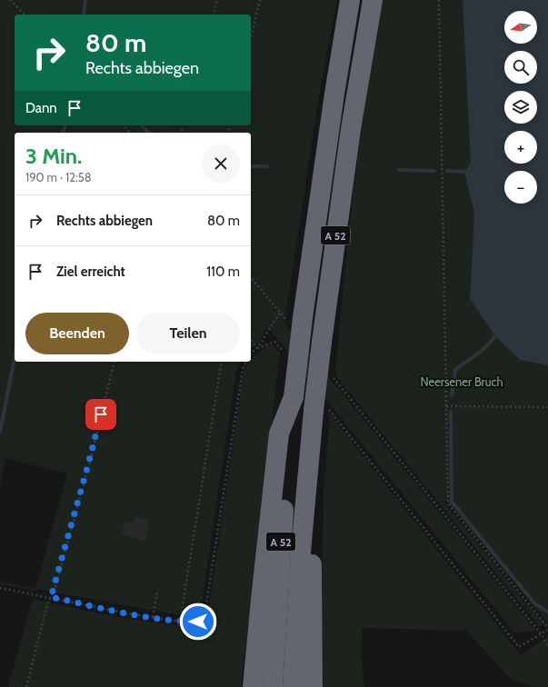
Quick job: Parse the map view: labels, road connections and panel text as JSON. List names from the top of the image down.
{
  "streets": {
    "highway": ["A 52"]
  },
  "parks": ["Neersener Bruch"],
  "north": "left",
  "page": {
    "map_buttons": ["+", "−"],
    "turn": ["80 m", "Rechts abbiegen"],
    "then": "Dann",
    "heading": ["3 Min.", "190 m · 12:58"],
    "list": [
      {
        "name": "Rechts abbiegen",
        "value": "80 m"
      },
      {
        "name": "Ziel erreicht",
        "value": "110 m"
      }
    ],
    "buttons": ["Beenden", "Teilen"]
  }
}
